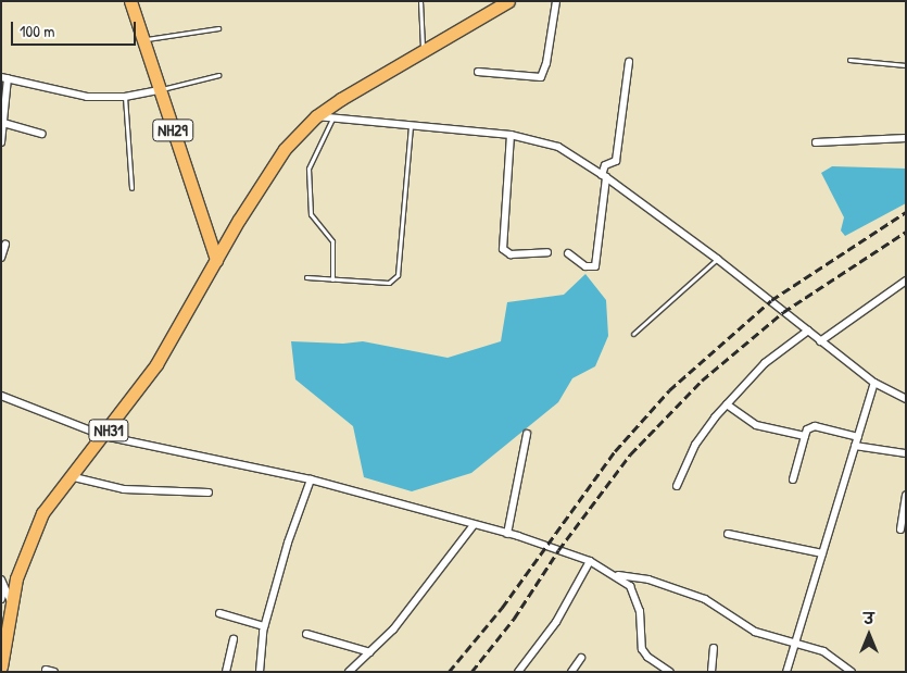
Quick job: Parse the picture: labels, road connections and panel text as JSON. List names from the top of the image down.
{
  "streets": {
    "highway": ["NH29", "NH31"]
  },
  "crossings": [
    ["NH29", "NH31"]
  ],
  "scale_bar": "100 m",
  "north": "top"
}
